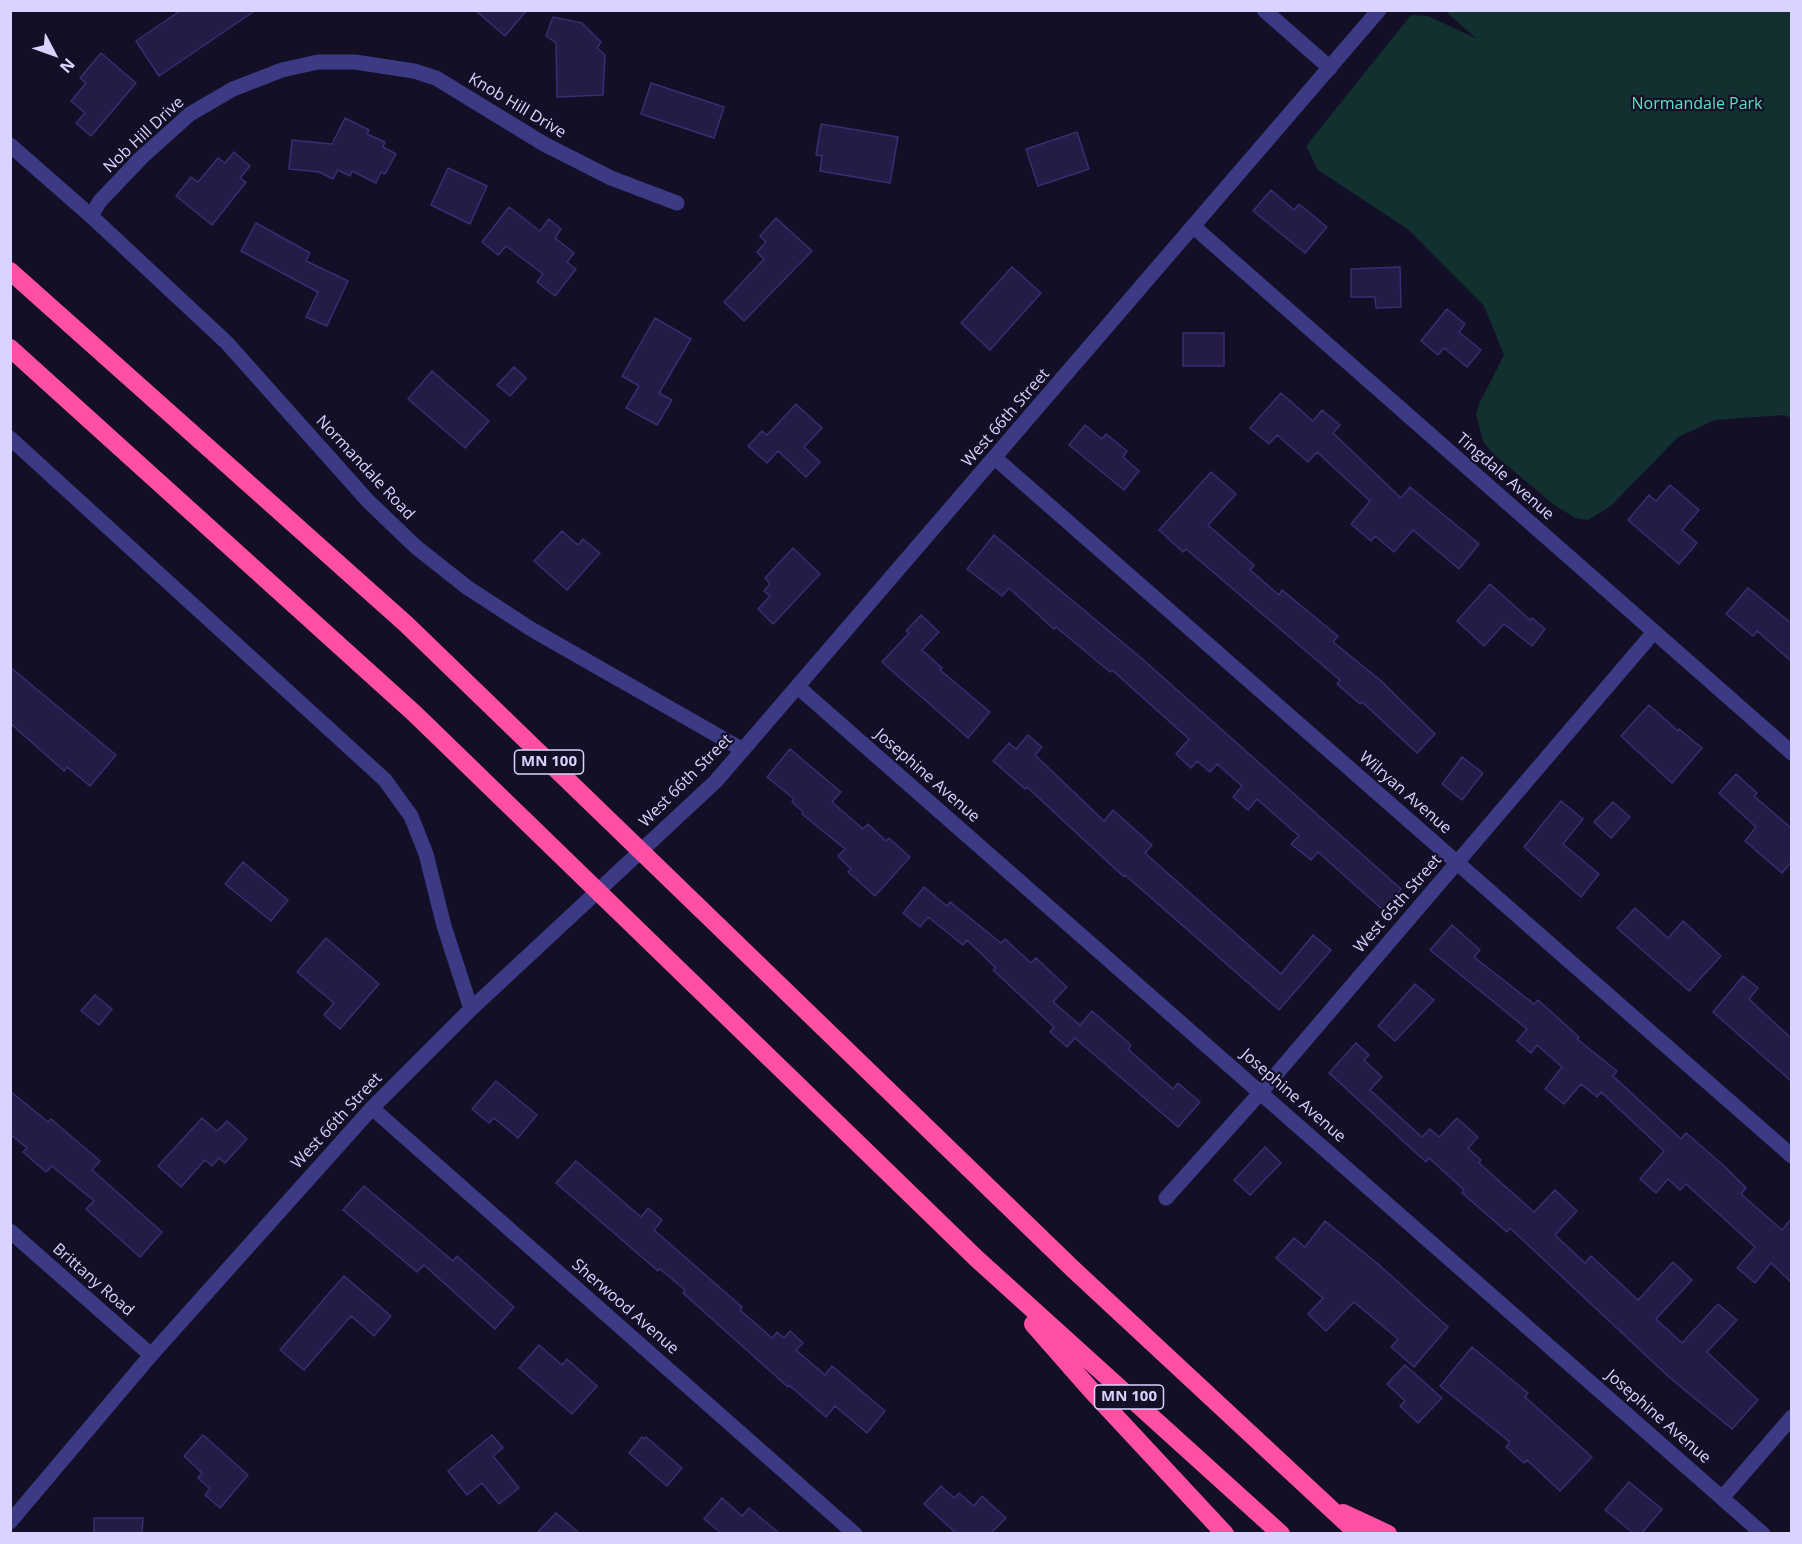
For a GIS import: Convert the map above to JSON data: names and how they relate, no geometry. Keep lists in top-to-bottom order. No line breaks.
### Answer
{"streets":{"highway":["MN 100"],"street":["Knob Hill Drive","Nob Hill Drive","West 66th Street","Normandale Road","Tingdale Avenue","Josephine Avenue","Wilryan Avenue","West 65th Street","Brittany Road","Sherwood Avenue"]},"crossings":[["Knob Hill Drive","Nob Hill Drive"],["Nob Hill Drive","Normandale Road"],["West 66th Street","Normandale Road"],["West 66th Street","Tingdale Avenue"],["West 66th Street","Josephine Avenue"],["West 66th Street","Wilryan Avenue"],["West 66th Street","Brittany Road"],["West 66th Street","Sherwood Avenue"],["Tingdale Avenue","West 65th Street"],["Josephine Avenue","West 65th Street"],["Wilryan Avenue","West 65th Street"]],"parks":["Normandale Park"],"north":"bottom right"}
